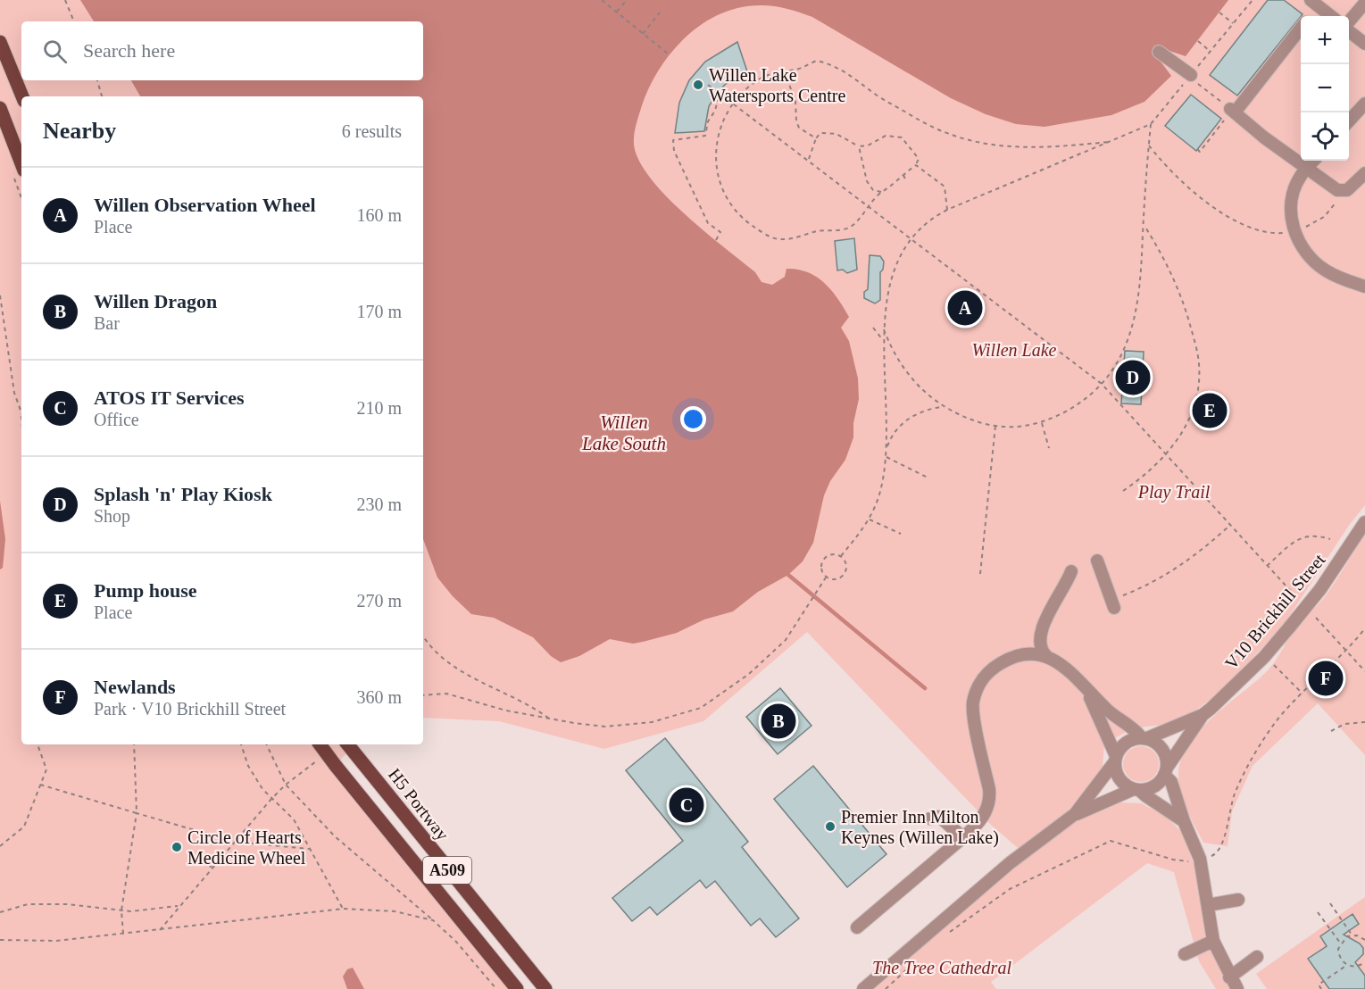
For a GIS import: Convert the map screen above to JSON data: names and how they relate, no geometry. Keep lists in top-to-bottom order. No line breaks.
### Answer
{"streets":{"main road":["H5 Portway","A509"],"street":["V10 Brickhill Street"]},"water":["Willen Lake South"],"parks":["Willen Lake","Play Trail","The Tree Cathedral"],"places":["Willen Lake Watersports Centre","Premier Inn Milton Keynes (Willen Lake)","Circle of Hearts Medicine Wheel"],"page":{"map_buttons":["+","−"],"search":"Search here","heading":["Nearby","6 results"],"list":[{"mark":"A","name":"Willen Observation Wheel","note":"Place","value":"160 m"},{"mark":"B","name":"Willen Dragon","note":"Bar","value":"170 m"},{"mark":"C","name":"ATOS IT Services","note":"Office","value":"210 m"},{"mark":"D","name":"Splash 'n' Play Kiosk","note":"Shop","value":"230 m"},{"mark":"E","name":"Pump house","note":"Place","value":"270 m"},{"mark":"F","name":"Newlands","note":"Park · V10 Brickhill Street","value":"360 m"}],"pins":["A","D","E","F","B","C"]}}
